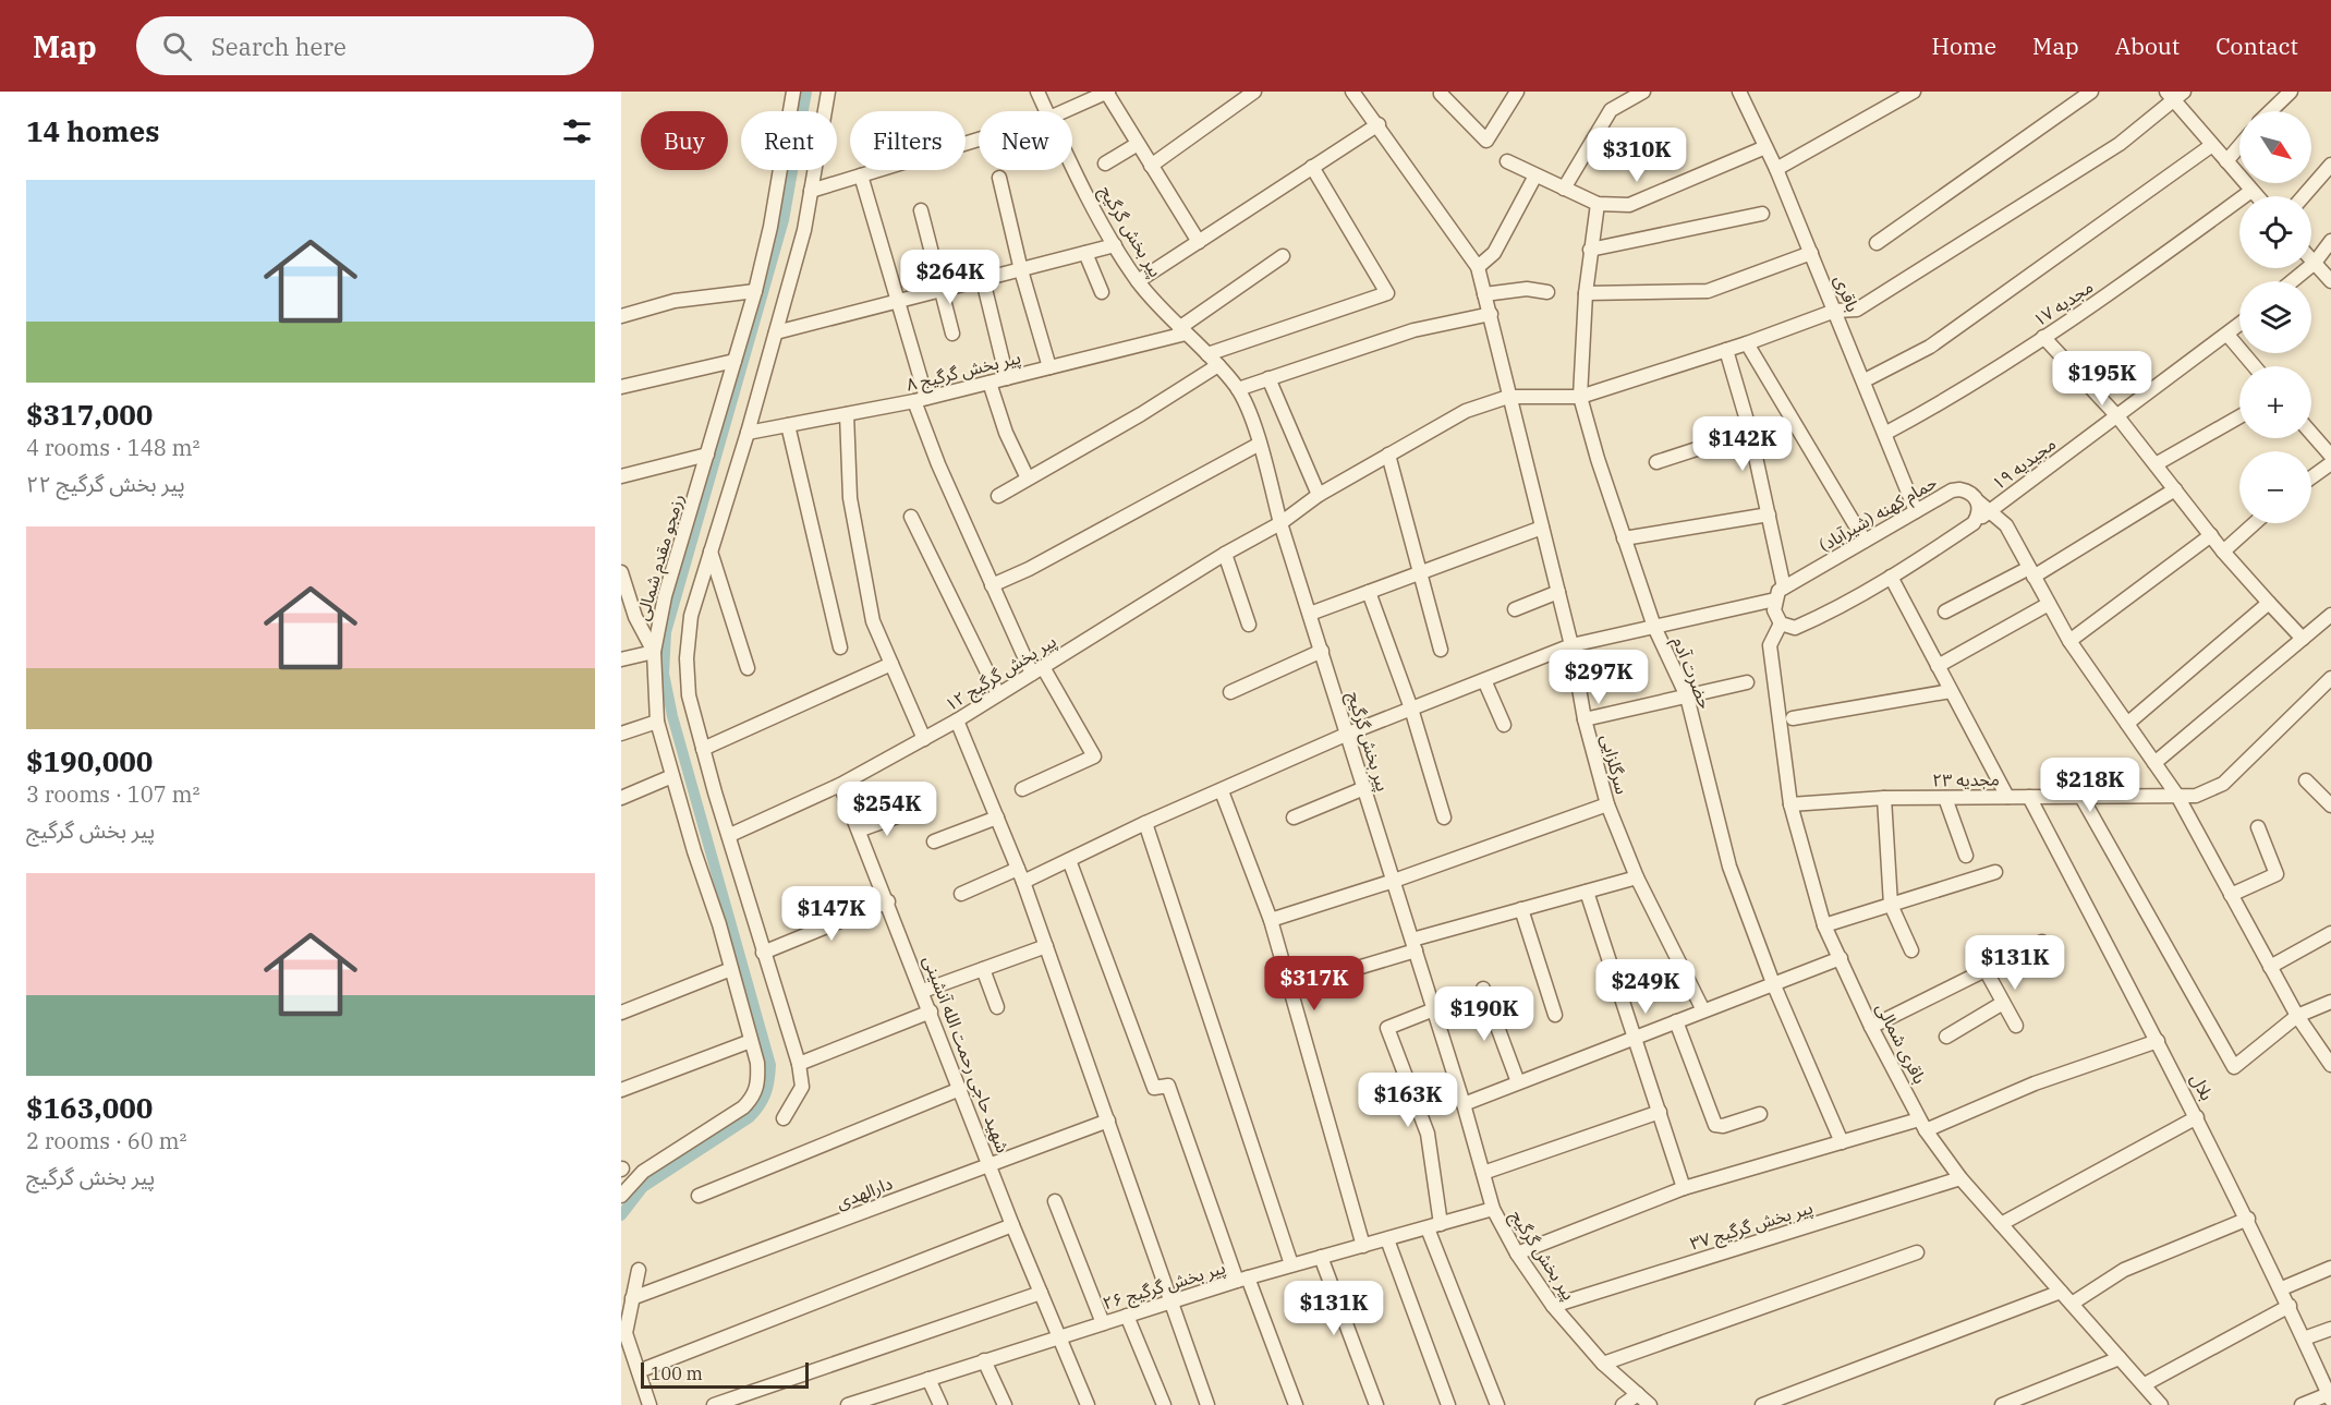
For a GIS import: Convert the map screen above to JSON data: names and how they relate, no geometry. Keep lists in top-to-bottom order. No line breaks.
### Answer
{"streets":{"street":["پیر بخش گرگیج","باقری","مجدیه ۱۷","پیر بخش گرگیج ۸","مجیدیه ۱۹","حمام کهنه (شیرآباد)","رزمجو مقدم شمالی","پیر بخش گرگیج ۱۲","حضرت آدم","سرگلزایی","مجدیه ۲۳","باقری شمالی","شهید حاجی رحمت الله آنشینی","بلال","دارالهدی","پیر بخش گرگیج ۳۷","پیر بخش گرگیج ۲۶"]},"crossings":[["پیر بخش گرگیج","پیر بخش گرگیج ۸"],["پیر بخش گرگیج","پیر بخش گرگیج ۱۲"],["پیر بخش گرگیج","پیر بخش گرگیج ۳۷"],["پیر بخش گرگیج","پیر بخش گرگیج ۲۶"],["باقری","مجدیه ۱۷"],["باقری","حمام کهنه (شیرآباد)"],["باقری","پیر بخش گرگیج ۱۲"],["پیر بخش گرگیج ۱۲","حضرت آدم"],["پیر بخش گرگیج ۱۲","سرگلزایی"],["پیر بخش گرگیج ۱۲","شهید حاجی رحمت الله آنشینی"],["مجدیه ۲۳","باقری شمالی"],["مجدیه ۲۳","بلال"],["باقری شمالی","پیر بخش گرگیج ۳۷"],["شهید حاجی رحمت الله آنشینی","دارالهدی"],["شهید حاجی رحمت الله آنشینی","پیر بخش گرگیج ۲۶"]],"scale_bar":"100 m","north":"bottom right","page":{"header":"Map","search":"Search here","nav":["Home","Map","About","Contact"],"heading":"14 homes","map_buttons":["+","−"],"chip":["Buy","Rent","Filters","New"],"price":["$310K","$264K","$195K","$142K","$297K","$218K","$254K","$147K","$131K","$317K","$249K","$190K","$163K","$131K"],"list":[{"name":"$317,000","note":"4 rooms · 148 m² · پیر بخش گرگیج ۲۲"},{"name":"$190,000","note":"3 rooms · 107 m² · پیر بخش گرگیج"},{"name":"$163,000","note":"2 rooms · 60 m² · پیر بخش گرگیج"}],"scale":"100 m"}}
